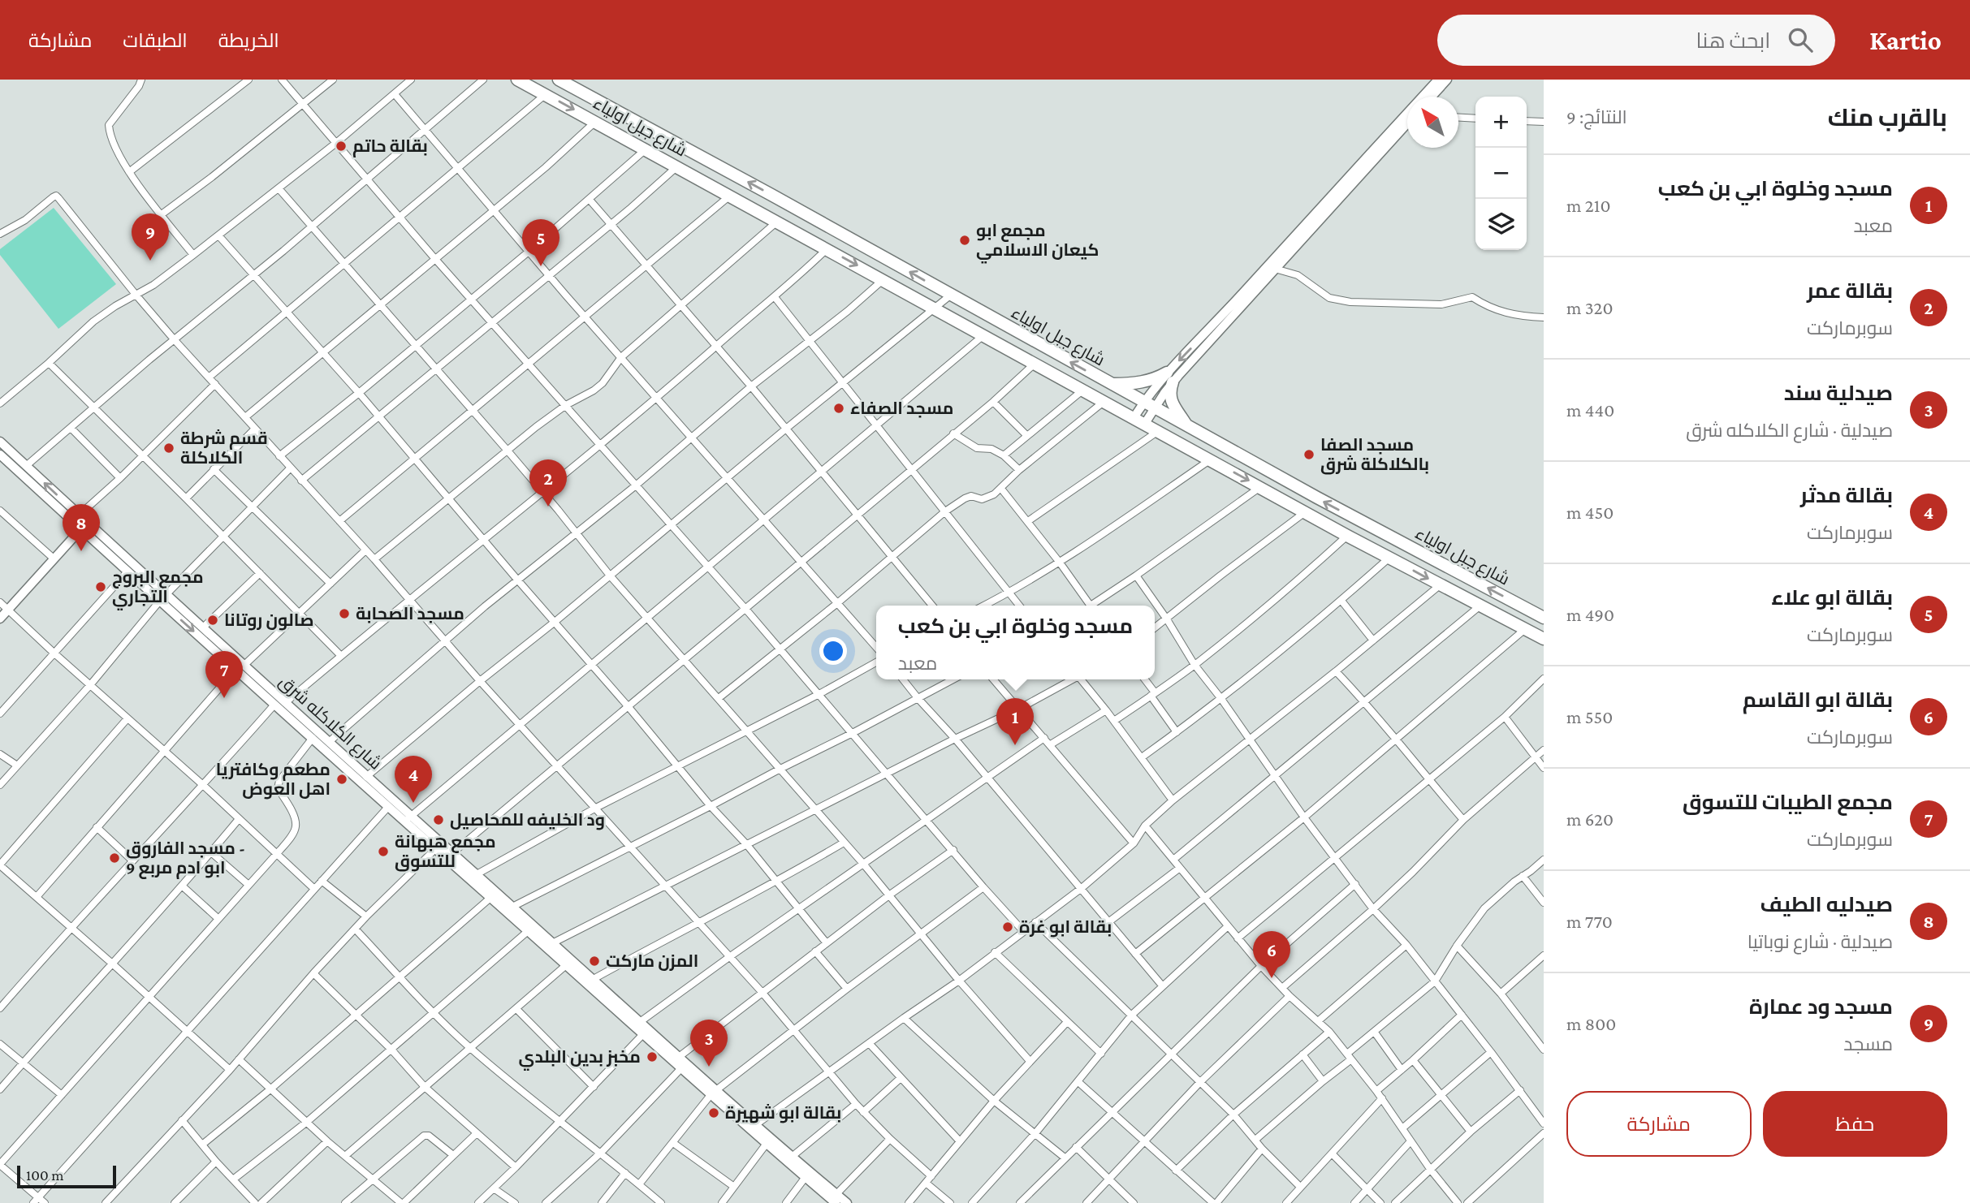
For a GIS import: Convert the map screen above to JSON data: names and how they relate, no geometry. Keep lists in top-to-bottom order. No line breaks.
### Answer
{"streets":{"highway":["شارع جبل اولياء"],"street":["شارع الكلاكله شرق"]},"places":["بقالة حاتم","مجمع ابو كيعان الاسلامي","مسجد الصفاء","قسم شرطة الكلاكلة","مسجد الصفا بالكلاكلة شرق","مجمع البروج التجاري","مسجد الصحابة","صالون روتانا","مطعم وكافتريا اهل العوض","ود الخليفه للمحاصيل","مجمع هبهانة للتسوق","مسجد الفاروق - ابو ادم مربع 9","بقالة ابو غرة","المزن ماركت","مخبز بدين البلدي","بقالة ابو شهيرة"],"scale_bar":"100 m","north":"top left","page":{"header":"Kartio","search":"ابحث هنا","nav":["الخريطة","الطبقات","مشاركة"],"heading":["بالقرب منك","النتائج: 9"],"map_buttons":["+","−"],"list":[{"mark":"1","name":"مسجد وخلوة ابي بن كعب","note":"معبد","value":"210 m"},{"mark":"2","name":"بقالة عمر","note":"سوبرماركت","value":"320 m"},{"mark":"3","name":"صيدلية سند","note":"صيدلية · شارع الكلاكله شرق","value":"440 m"},{"mark":"4","name":"بقالة مدثر","note":"سوبرماركت","value":"450 m"},{"mark":"5","name":"بقالة ابو علاء","note":"سوبرماركت","value":"490 m"},{"mark":"6","name":"بقالة ابو القاسم","note":"سوبرماركت","value":"550 m"},{"mark":"7","name":"مجمع الطيبات للتسوق","note":"سوبرماركت","value":"620 m"},{"mark":"8","name":"صيدليه الطيف","note":"صيدلية · شارع نوباتيا","value":"770 m"},{"mark":"9","name":"مسجد ود عمارة","note":"مسجد","value":"800 m"}],"pins":["9","5","2","8","7","1","4","6","3"],"popup":["مسجد وخلوة ابي بن كعب","معبد"],"buttons":["حفظ","مشاركة"],"scale":"100 m"}}
